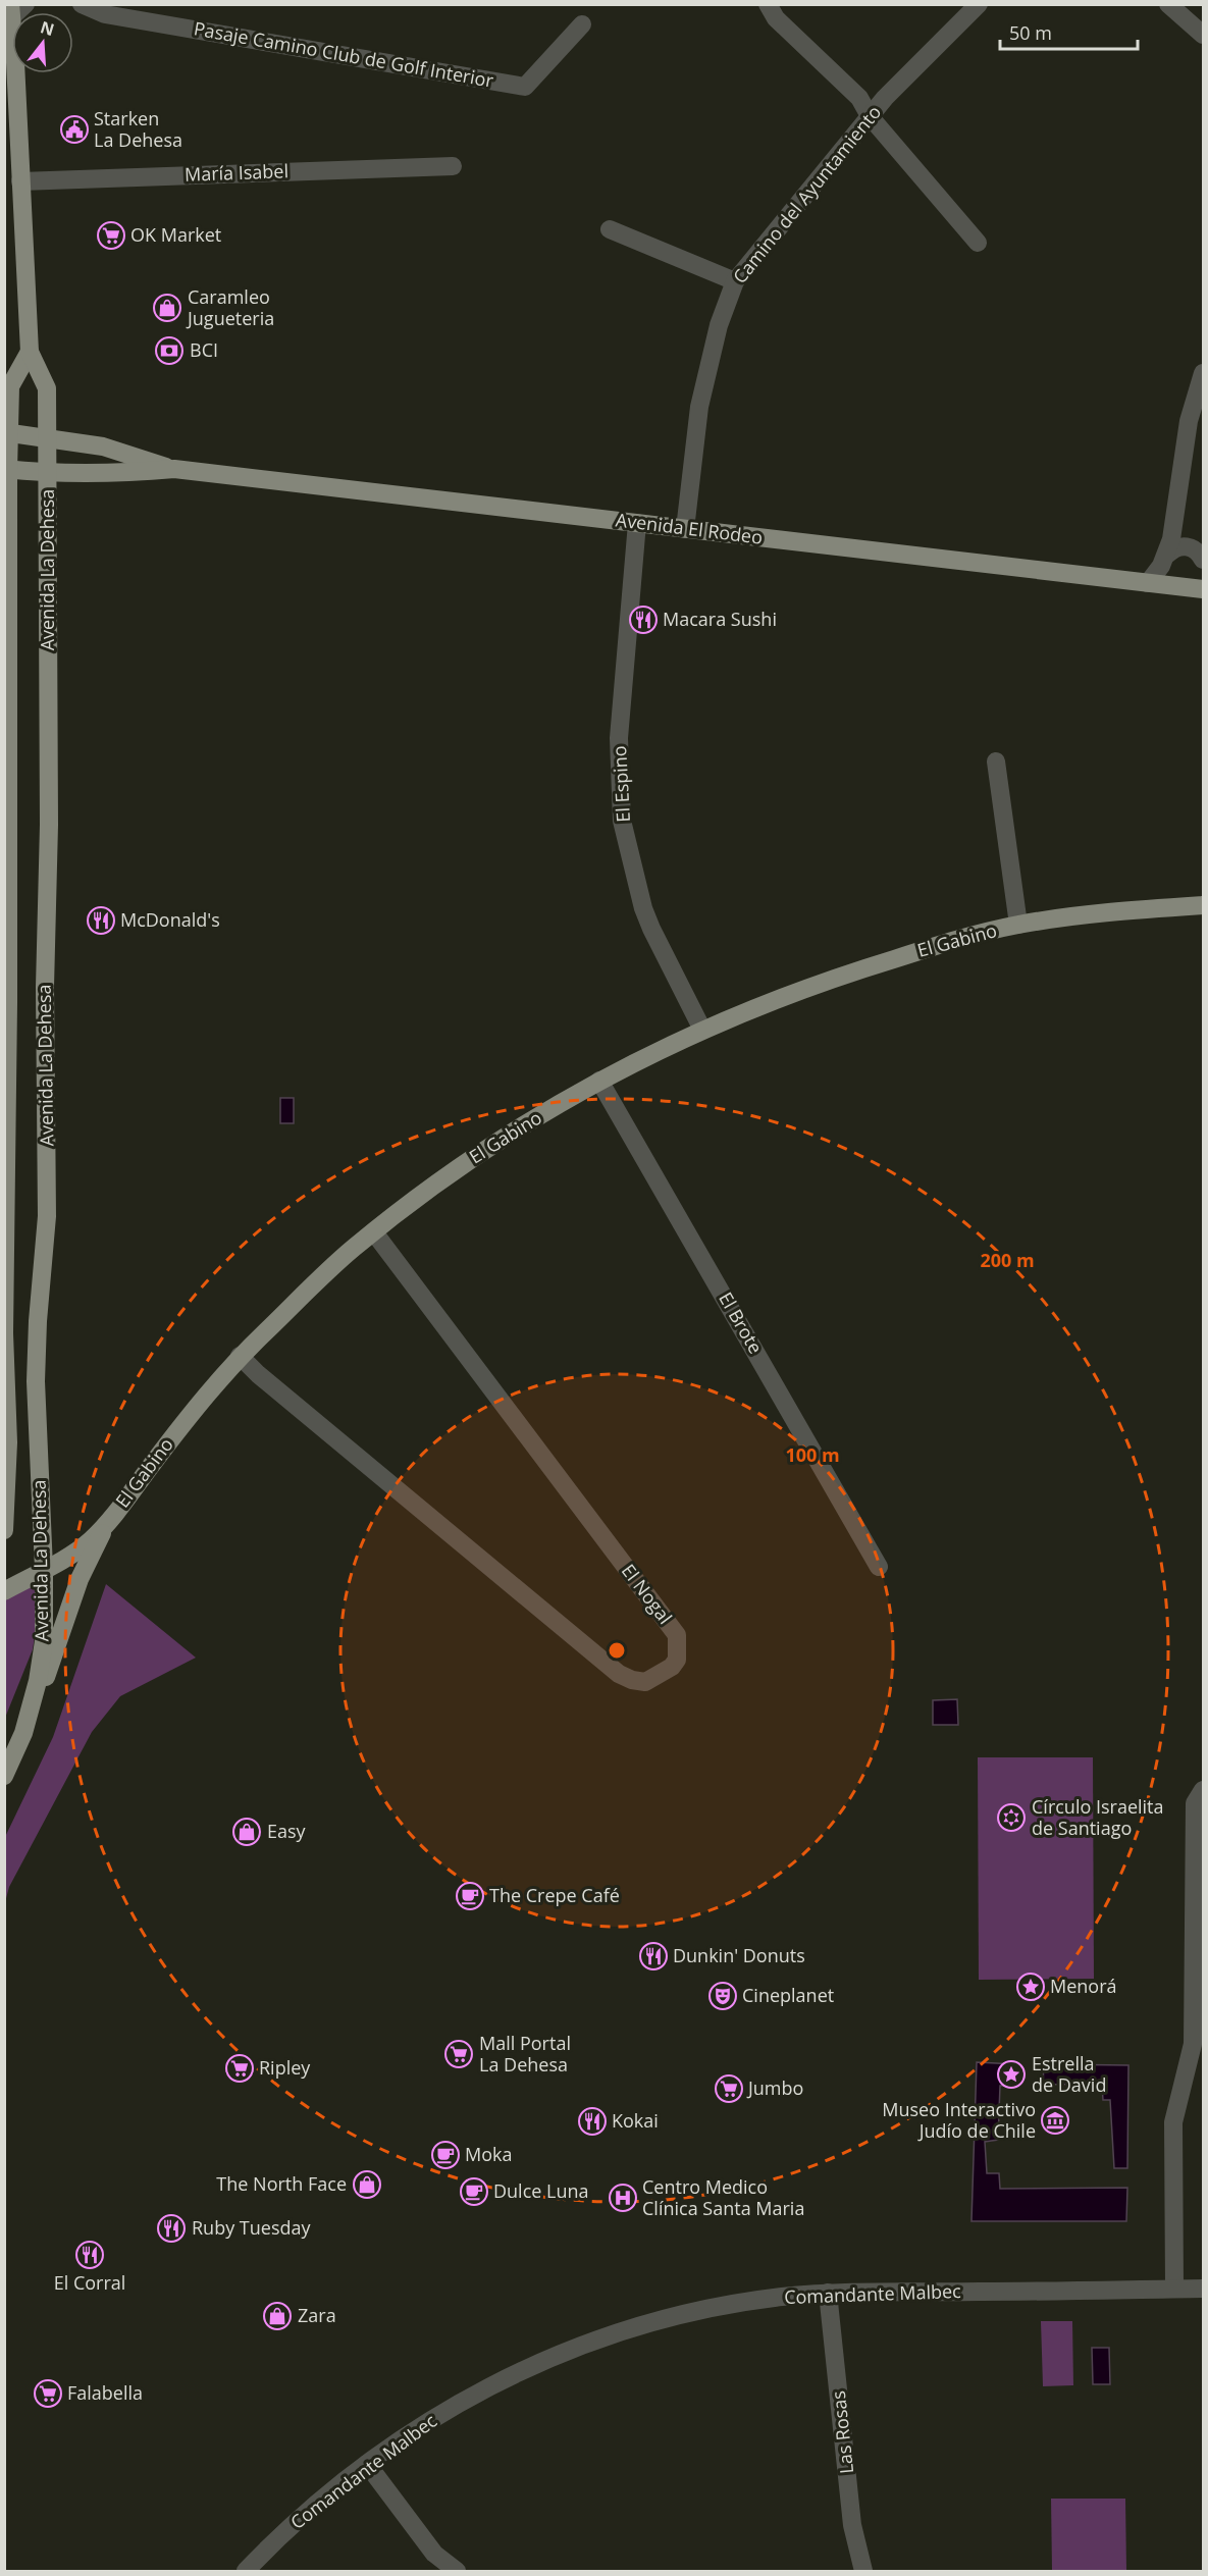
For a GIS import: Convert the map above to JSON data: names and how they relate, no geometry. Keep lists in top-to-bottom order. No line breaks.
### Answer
{"streets":{"main road":["Avenida El Rodeo","Avenida La Dehesa","El Gabino"],"street":["Pasaje Camino Club de Golf Interior","María Isabel","Camino del Ayuntamiento","El Espino","El Brote","El Nogal","Comandante Malbec","Las Rosas"]},"crossings":[["María Isabel","Avenida La Dehesa"],["Camino del Ayuntamiento","Avenida El Rodeo"],["Avenida El Rodeo","Avenida La Dehesa"],["Avenida El Rodeo","El Espino"],["Avenida La Dehesa","El Gabino"],["El Espino","El Gabino"],["El Gabino","El Brote"],["El Gabino","El Nogal"],["Comandante Malbec","Las Rosas"]],"places":{"public building":["Starken La Dehesa"],"supermarket":["OK Market","Mall Portal La Dehesa","Ripley","Jumbo","Falabella"],"shop":["Caramleo Jugueteria","Easy","The North Face","Zara"],"bank":["BCI"],"restaurant":["Macara Sushi","McDonald's","Dunkin' Donuts","Kokai","Ruby Tuesday","El Corral"],"synagogue":["Círculo Israelita de Santiago"],"cafe":["The Crepe Café","Moka","Dulce Luna"],"place":["Menorá","Estrella de David"],"theatre":["Cineplanet"],"museum":["Museo Interactivo Judío de Chile"],"hospital":["Centro Medico Clínica Santa Maria"]},"scale_bar":"50 m","north":"top","rings":["200 m","100 m"]}
